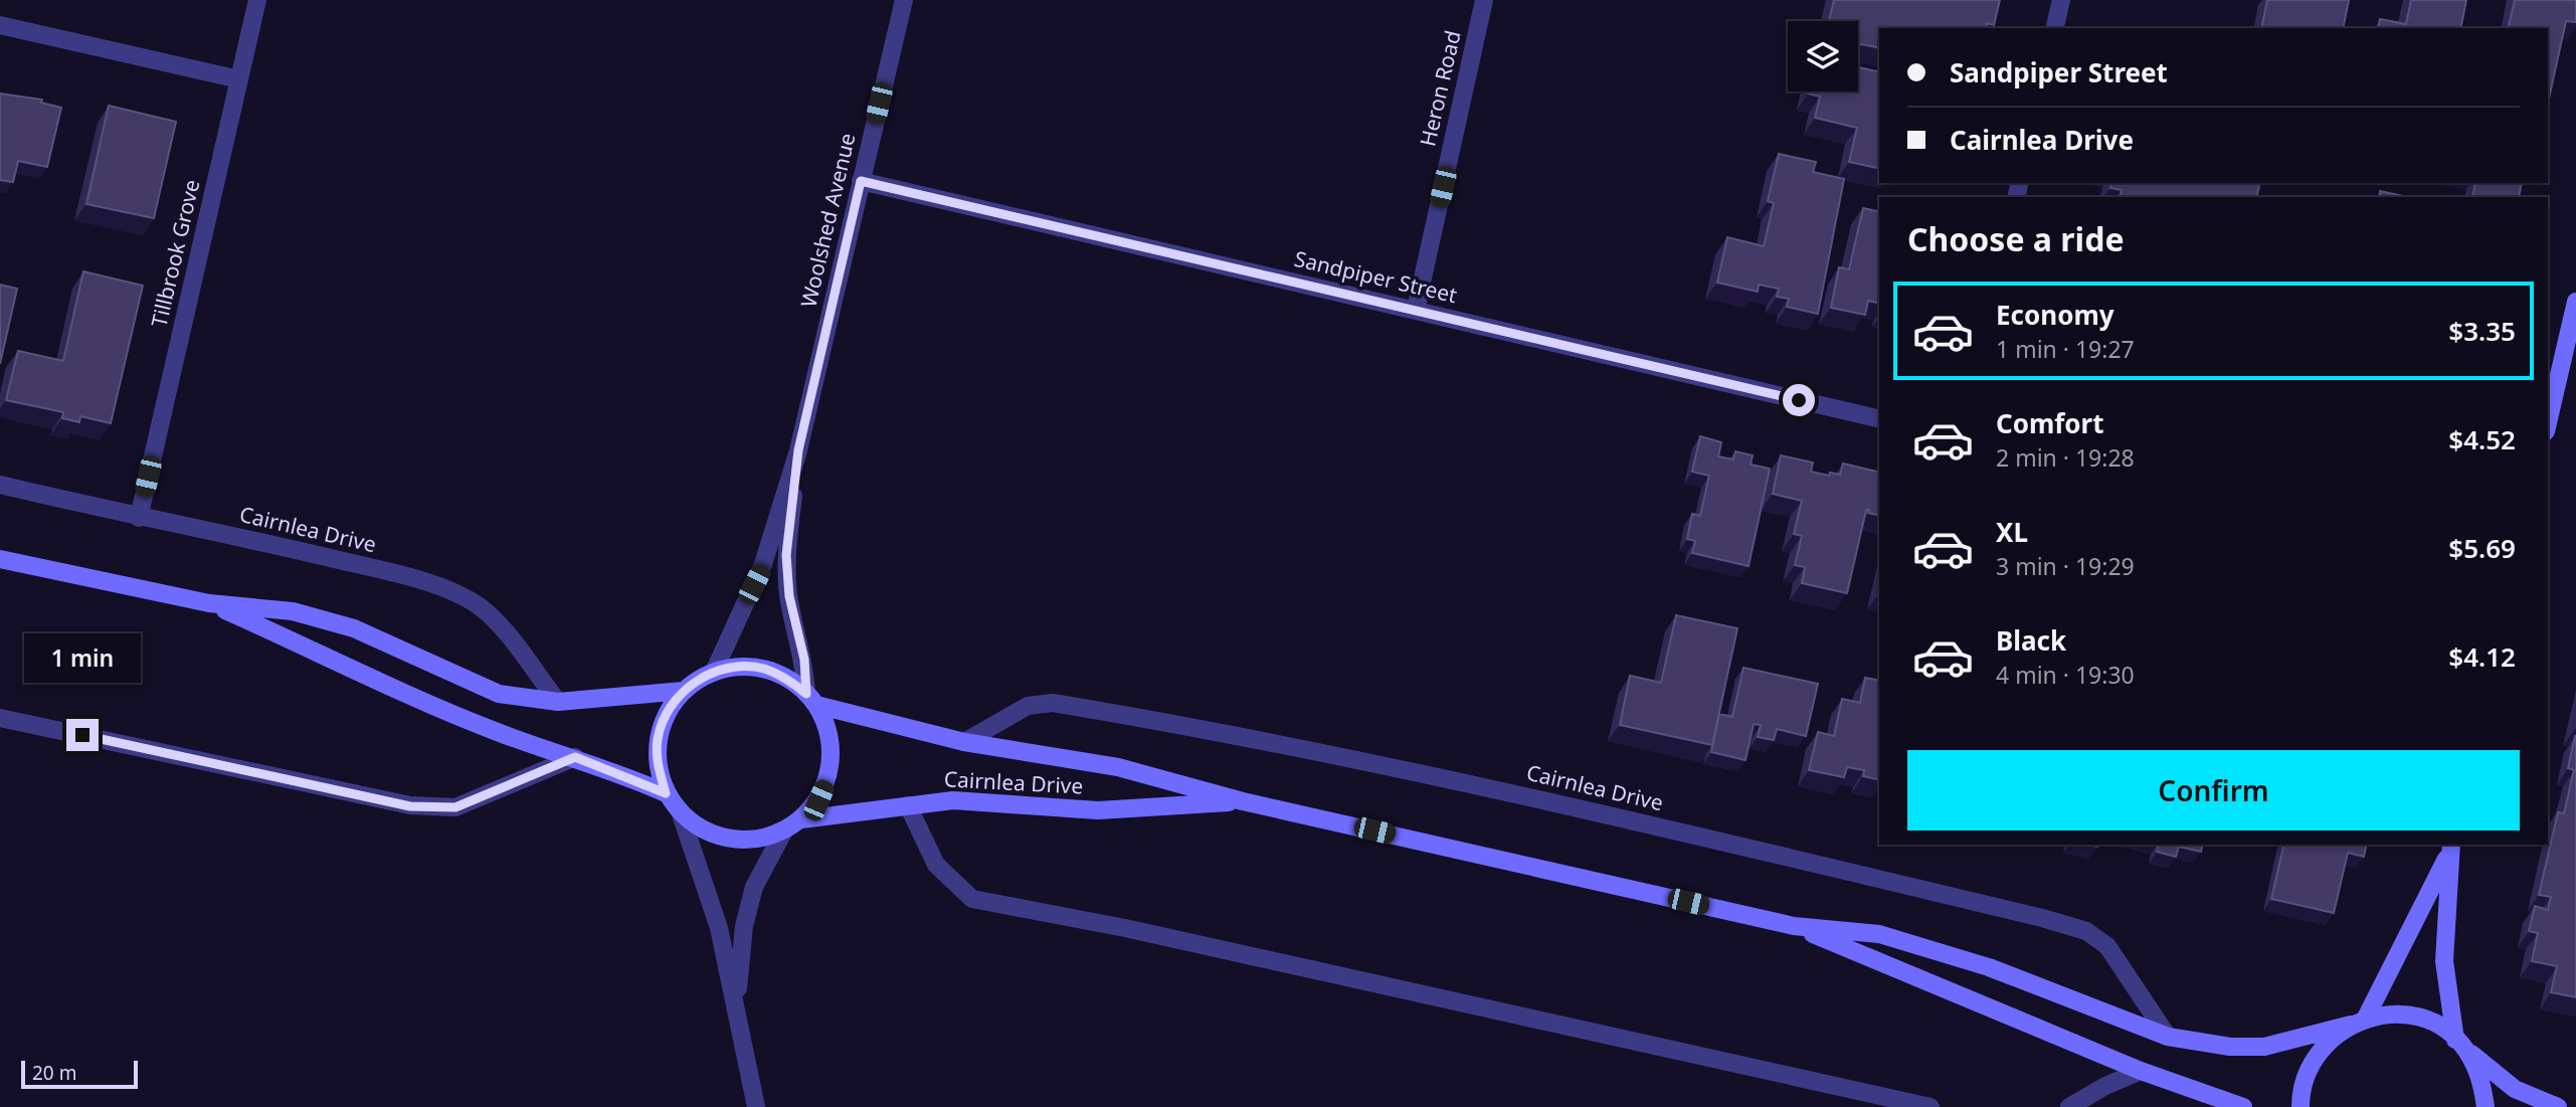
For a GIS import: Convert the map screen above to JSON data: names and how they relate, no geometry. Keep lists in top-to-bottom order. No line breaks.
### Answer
{"streets":{"street":["Heron Road","Woolshed Avenue","Tillbrook Grove","Sandpiper Street","Cairnlea Drive"]},"crossings":[["Heron Road","Sandpiper Street"],["Woolshed Avenue","Sandpiper Street"],["Woolshed Avenue","Cairnlea Drive"],["Tillbrook Grove","Cairnlea Drive"]],"scale_bar":"20 m","page":{"banner":["Sandpiper Street","Cairnlea Drive"],"heading":"Choose a ride","list":[{"name":"Economy","note":"1 min · 19:27","value":"$3.35"},{"name":"Comfort","note":"2 min · 19:28","value":"$4.52"},{"name":"XL","note":"3 min · 19:29","value":"$5.69"},{"name":"Black","note":"4 min · 19:30","value":"$4.12"}],"bubble":"1 min","buttons":"Confirm","scale":"20 m"}}
